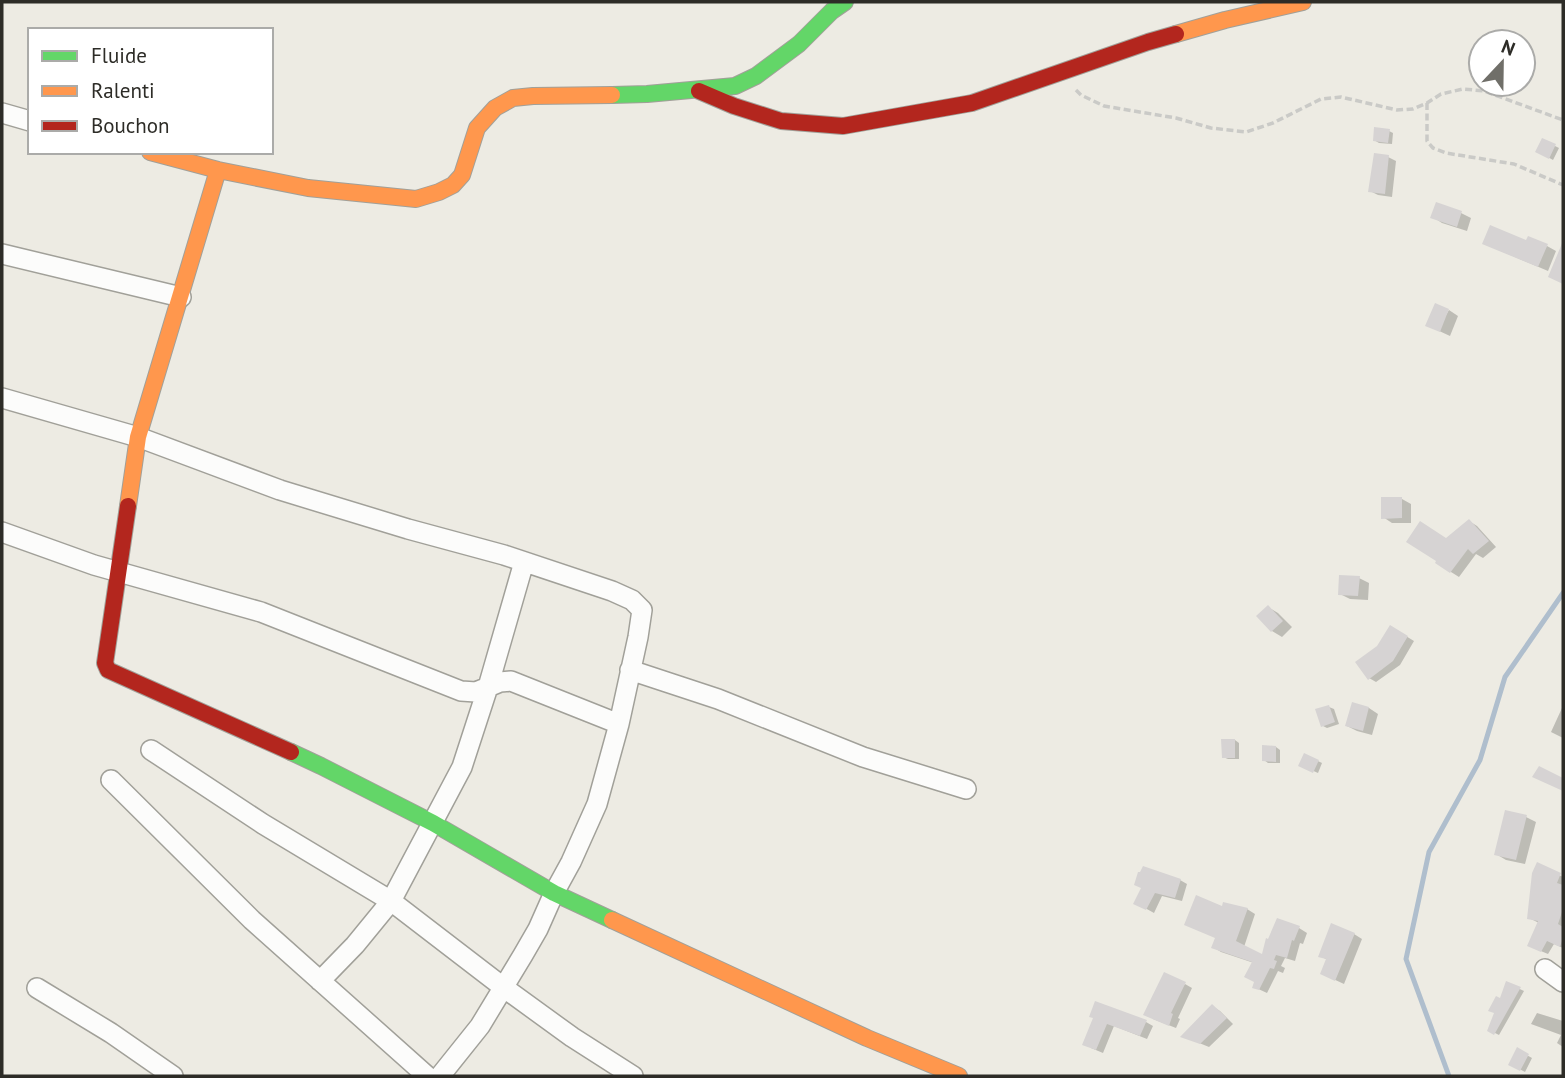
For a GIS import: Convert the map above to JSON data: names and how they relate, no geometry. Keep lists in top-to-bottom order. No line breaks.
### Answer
{"legend":["Fluide","Ralenti","Bouchon"],"north":"top"}
